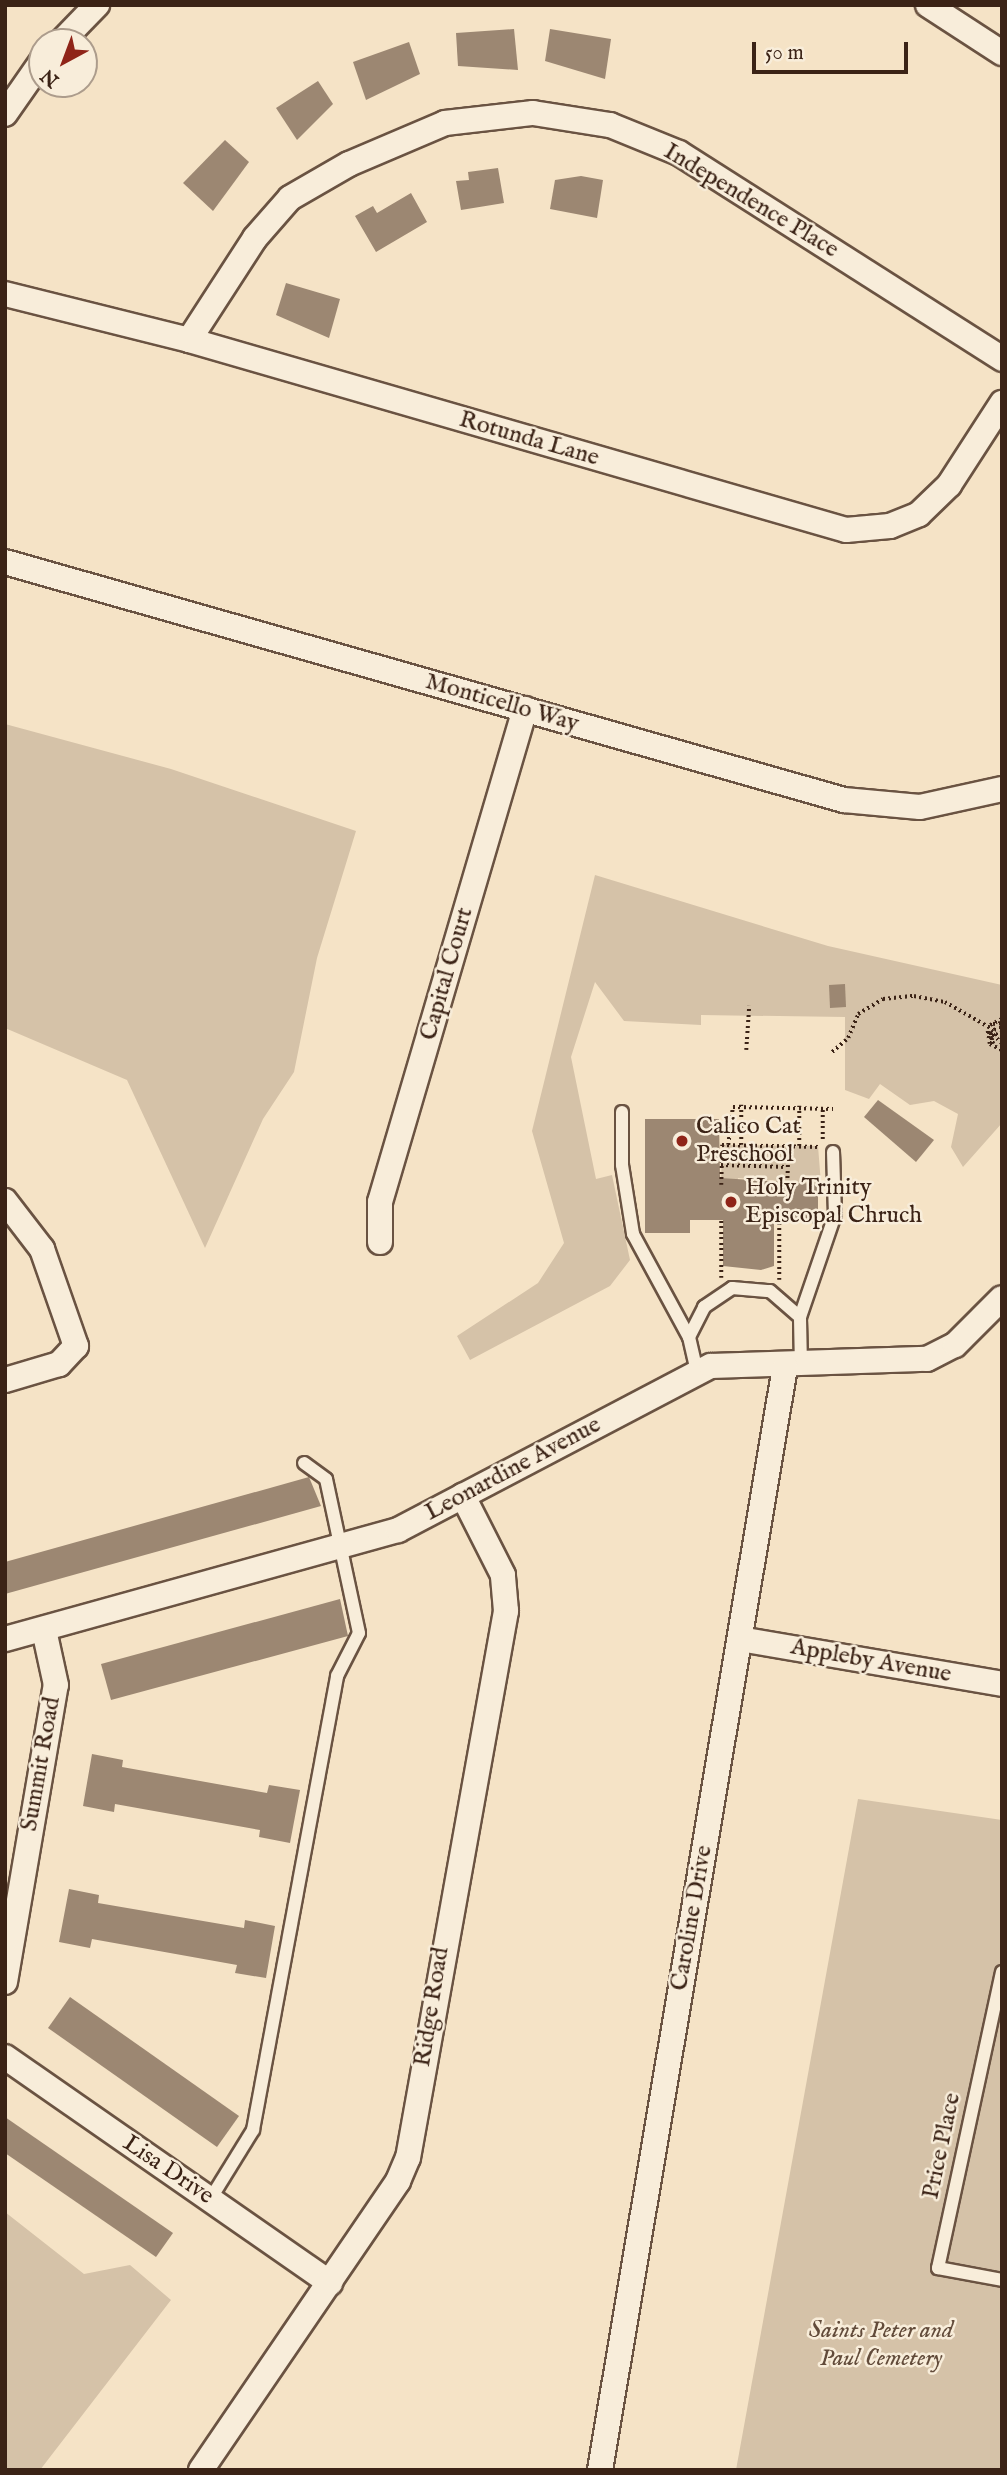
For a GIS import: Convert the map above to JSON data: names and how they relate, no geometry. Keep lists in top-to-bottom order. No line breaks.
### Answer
{"streets":{"street":["Independence Place","Rotunda Lane","Monticello Way","Capital Court","Leonardine Avenue","Appleby Avenue","Summit Road","Caroline Drive","Ridge Road","Lisa Drive"],"lane":["Price Place"]},"crossings":[["Independence Place","Rotunda Lane"],["Monticello Way","Capital Court"],["Leonardine Avenue","Summit Road"],["Leonardine Avenue","Caroline Drive"],["Leonardine Avenue","Ridge Road"],["Appleby Avenue","Caroline Drive"],["Ridge Road","Lisa Drive"]],"parks":["Saints Peter and Paul Cemetery"],"places":["Calico Cat Preschool","Holy Trinity Episcopal Chruch"],"scale_bar":"50 m","north":"bottom left"}
